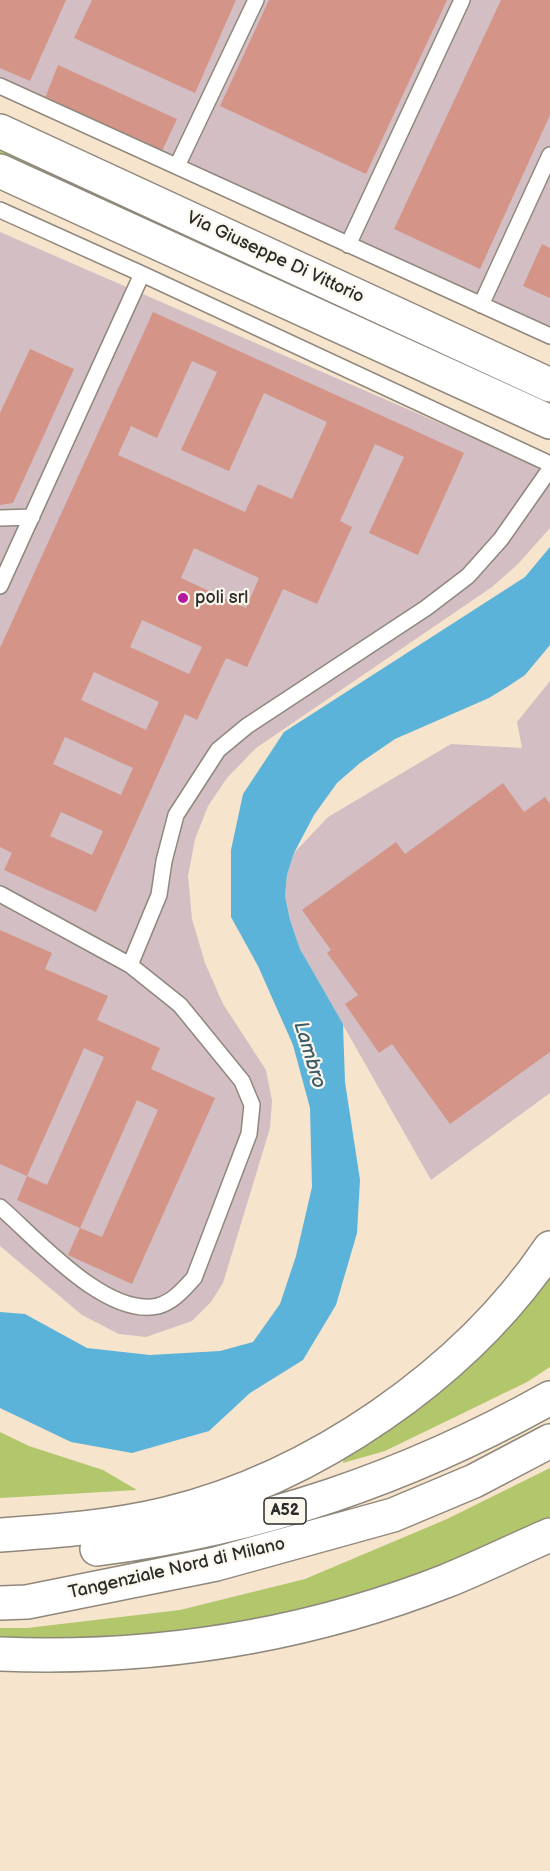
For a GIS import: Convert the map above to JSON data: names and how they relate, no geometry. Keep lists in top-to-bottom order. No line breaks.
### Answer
{"streets":{"main road":["Via Giuseppe Di Vittorio","A52","Tangenziale Nord di Milano"]},"water":["Lambro"],"places":["poli srl"]}
